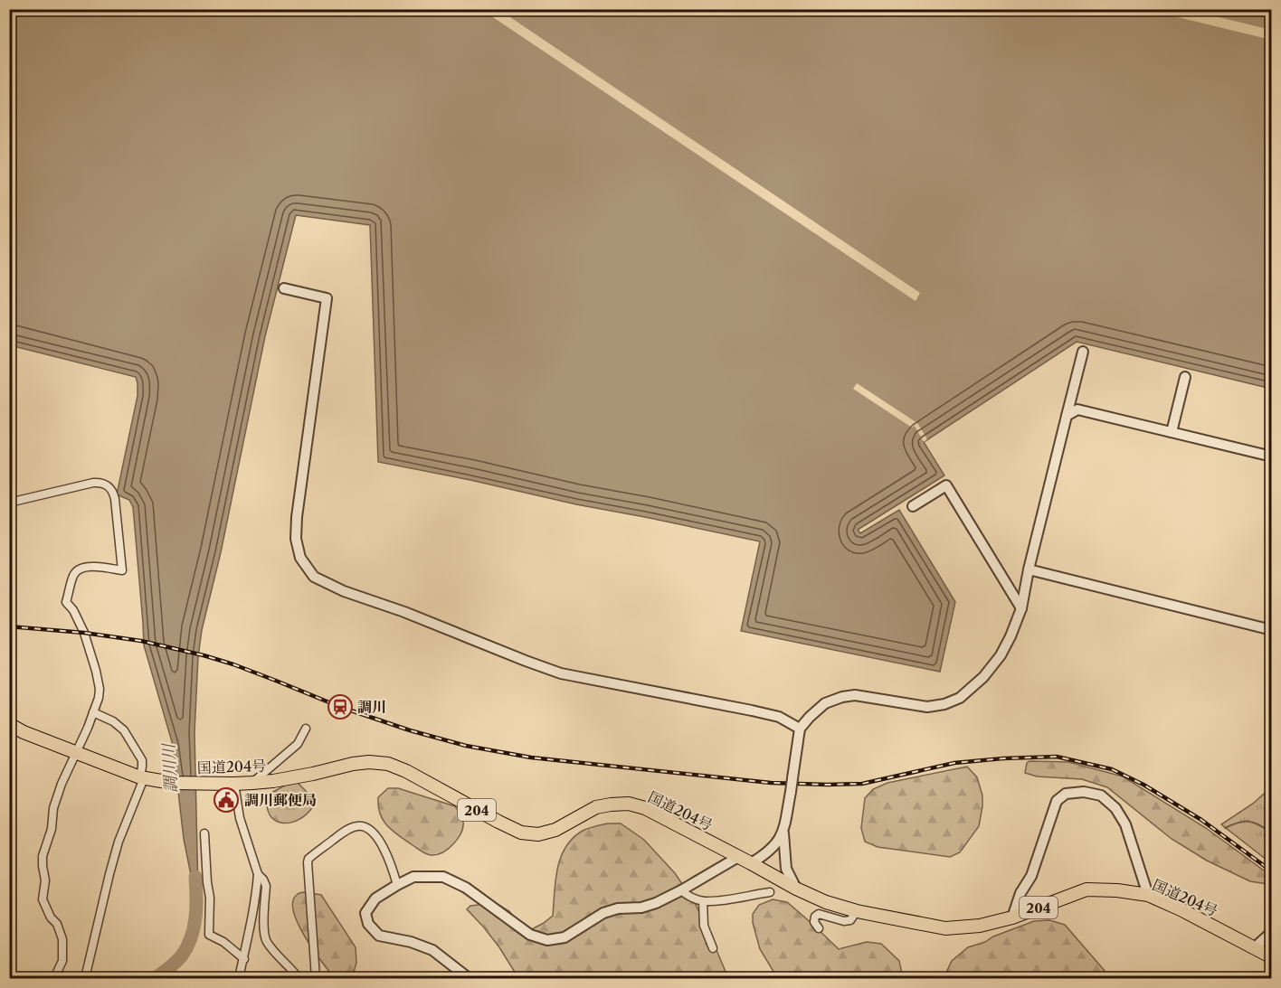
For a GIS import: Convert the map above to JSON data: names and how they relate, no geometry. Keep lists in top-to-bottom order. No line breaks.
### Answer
{"streets":{"highway":["国道204号","204"]},"water":["調川川"],"places":{"station":["調川"],"public building":["調川郵便局"]}}
